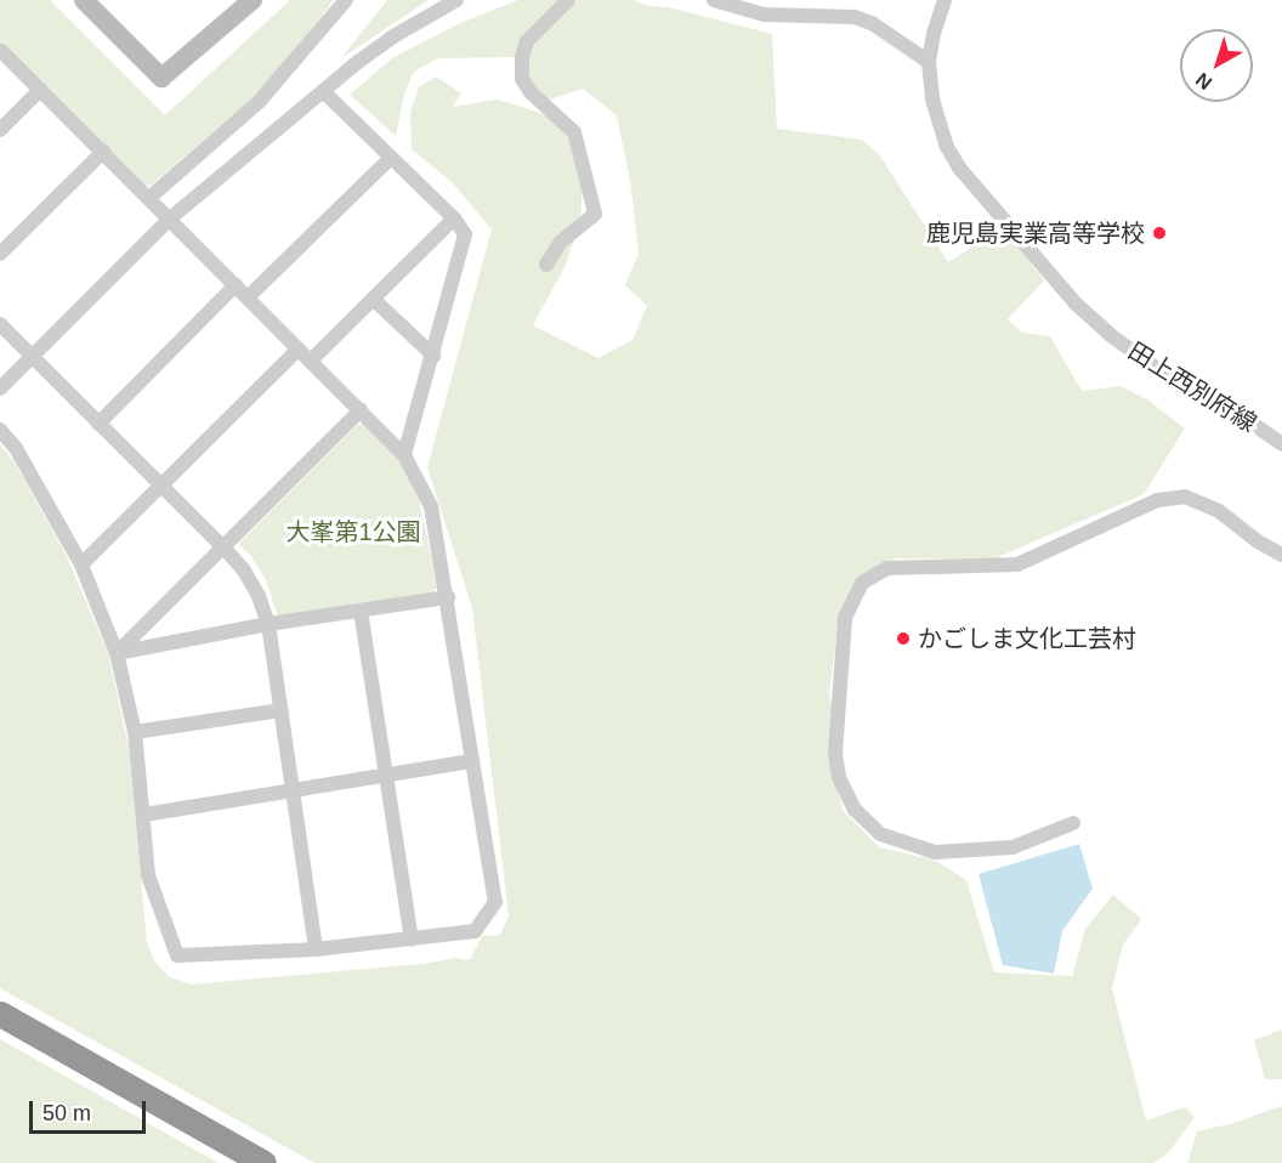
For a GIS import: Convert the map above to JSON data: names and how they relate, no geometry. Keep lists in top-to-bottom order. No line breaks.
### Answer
{"streets":{"street":["田上西別府線"]},"parks":["大峯第1公園"],"places":["鹿児島実業高等学校","かごしま文化工芸村"],"scale_bar":"50 m","north":"bottom left"}
